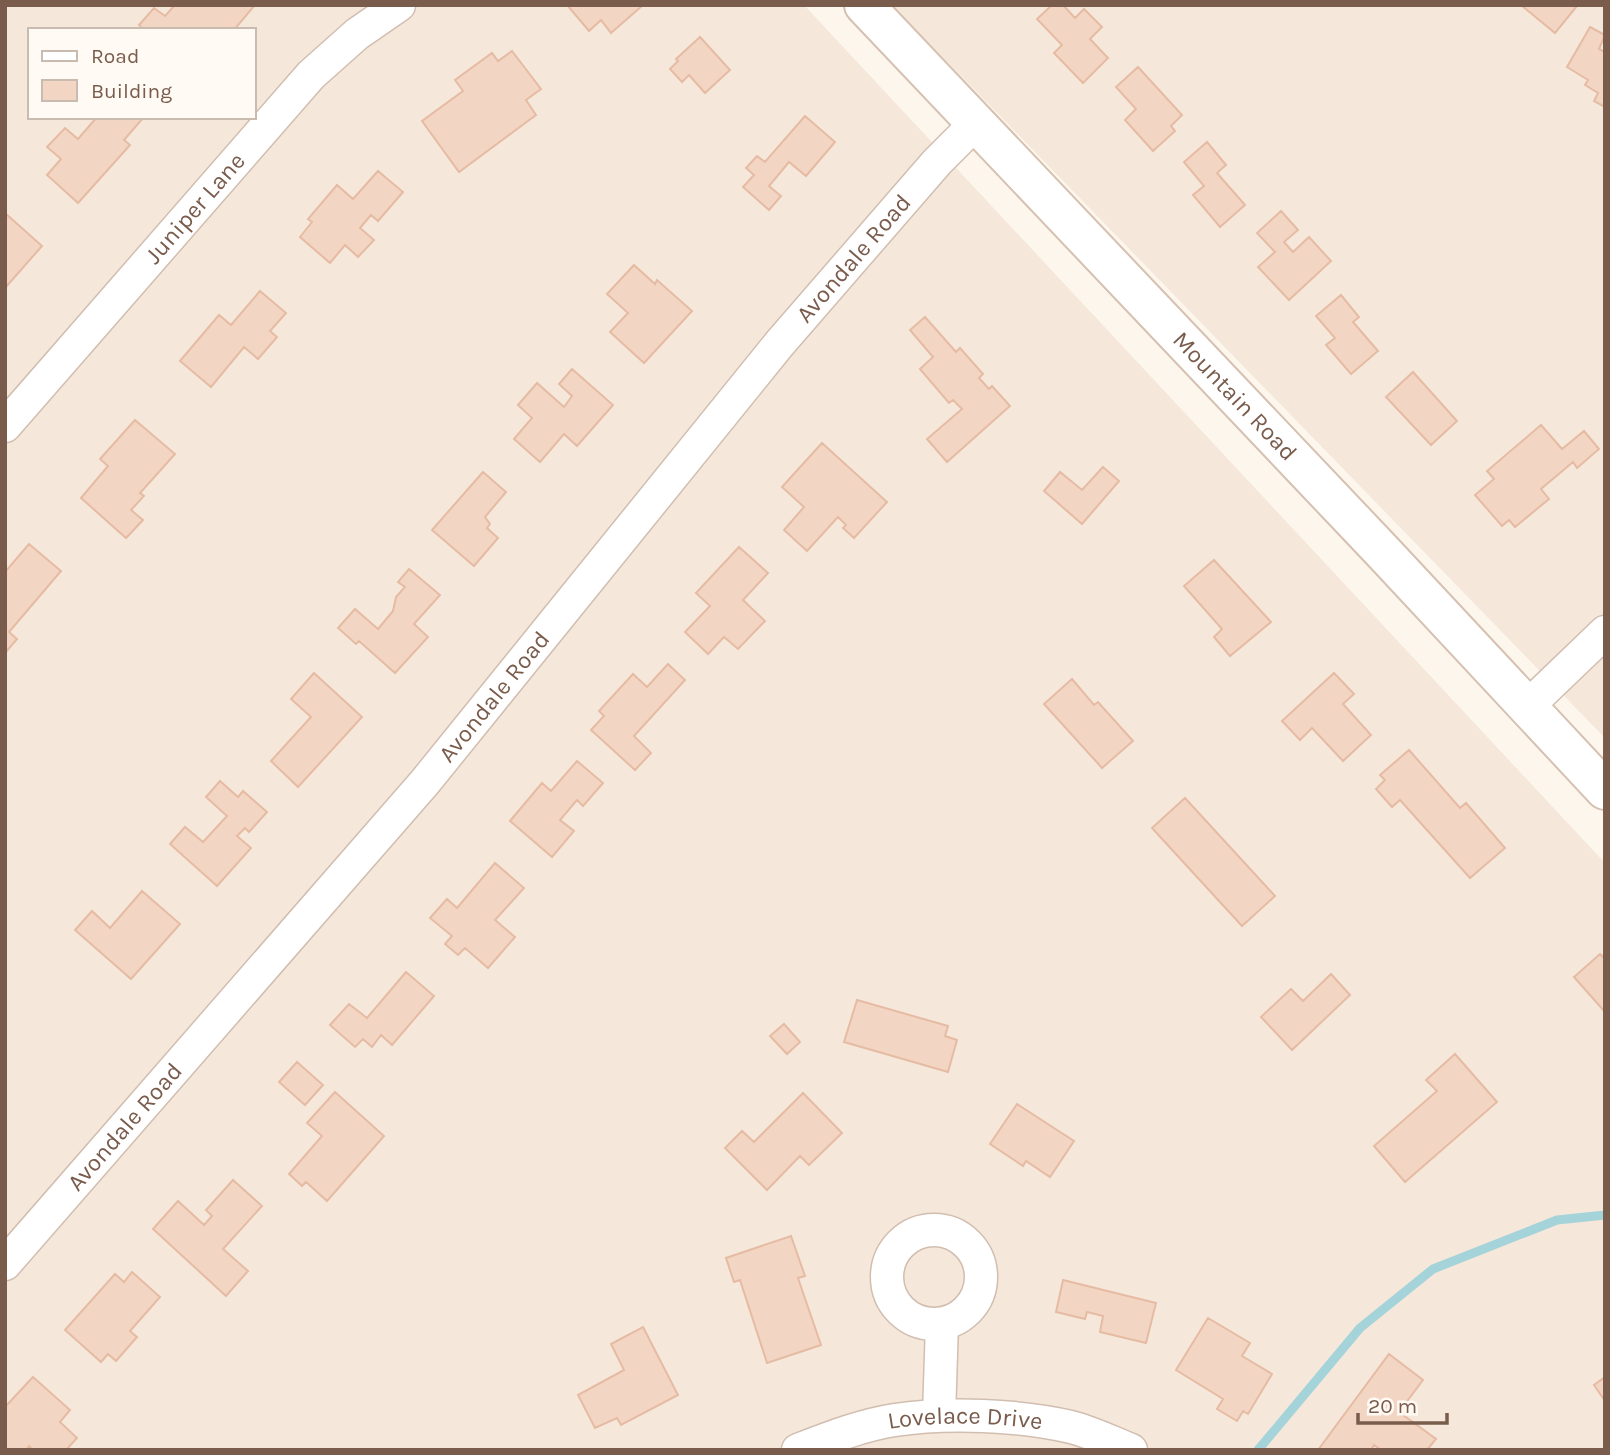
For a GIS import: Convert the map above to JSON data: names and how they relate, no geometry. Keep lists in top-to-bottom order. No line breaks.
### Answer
{"streets":{"main road":["Mountain Road"],"street":["Juniper Lane","Avondale Road","Lovelace Drive"]},"crossings":[["Avondale Road","Mountain Road"]],"legend":["Road","Building"],"scale_bar":"20 m"}
